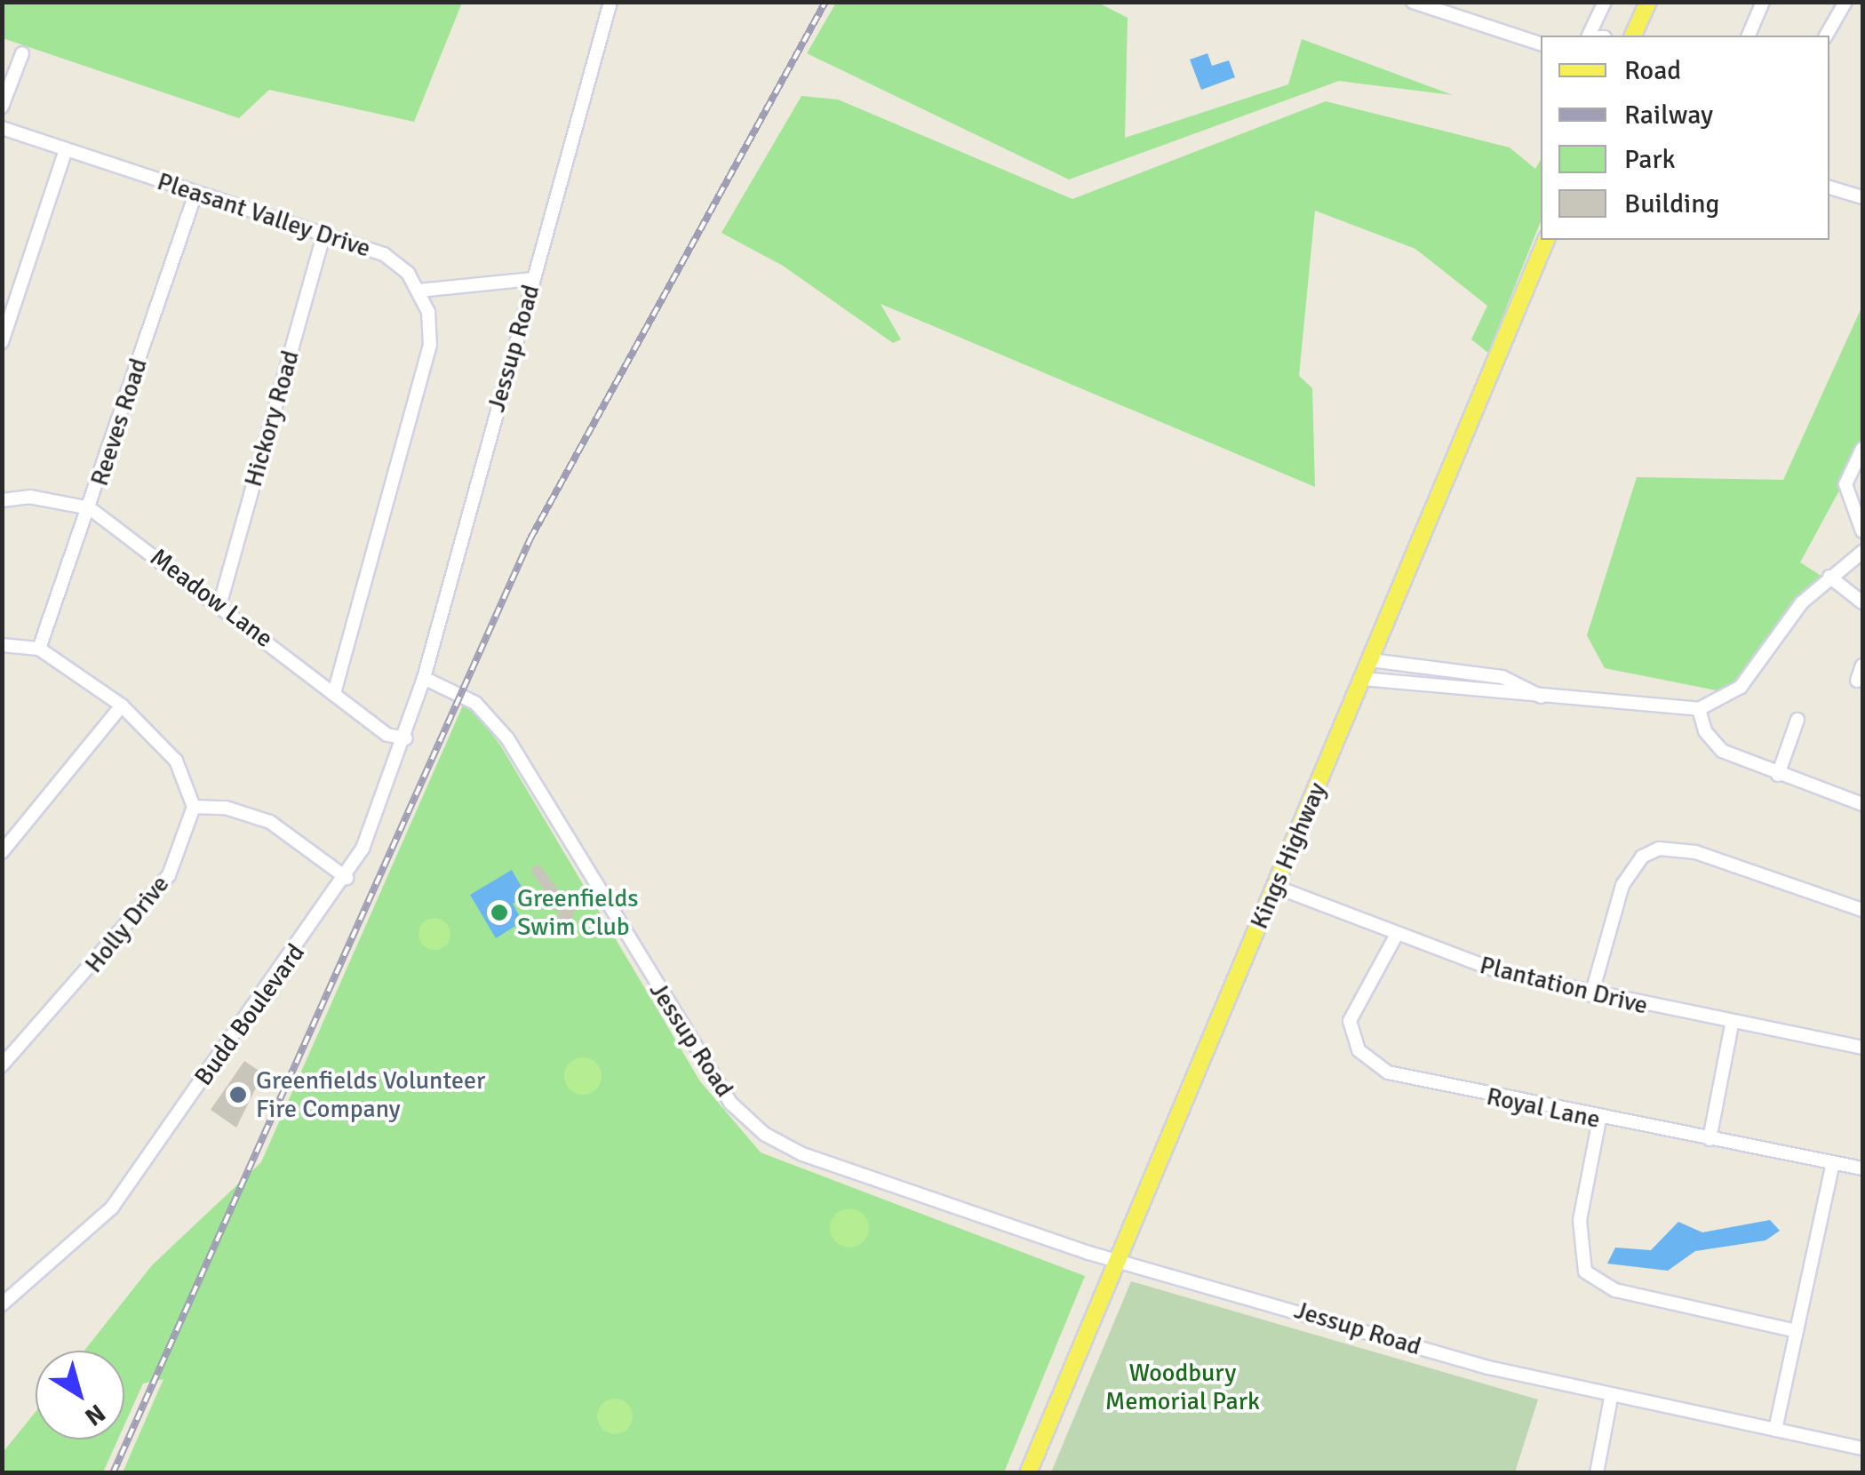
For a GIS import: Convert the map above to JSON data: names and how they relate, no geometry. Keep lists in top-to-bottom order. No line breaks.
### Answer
{"streets":{"main road":["Kings Highway"],"street":["Pleasant Valley Drive","Jessup Road","Hickory Road","Reeves Road","Meadow Lane","Holly Drive","Plantation Drive","Budd Boulevard","Royal Lane"]},"crossings":[["Pleasant Valley Drive","Hickory Road"],["Pleasant Valley Drive","Reeves Road"],["Jessup Road","Kings Highway"],["Jessup Road","Budd Boulevard"],["Hickory Road","Meadow Lane"],["Reeves Road","Meadow Lane"],["Meadow Lane","Budd Boulevard"],["Kings Highway","Plantation Drive"],["Plantation Drive","Royal Lane"]],"parks":["Woodbury Memorial Park"],"places":["Greenfields Swim Club","Greenfields Volunteer Fire Company"],"legend":["Road","Railway","Park","Building"],"north":"bottom right"}
